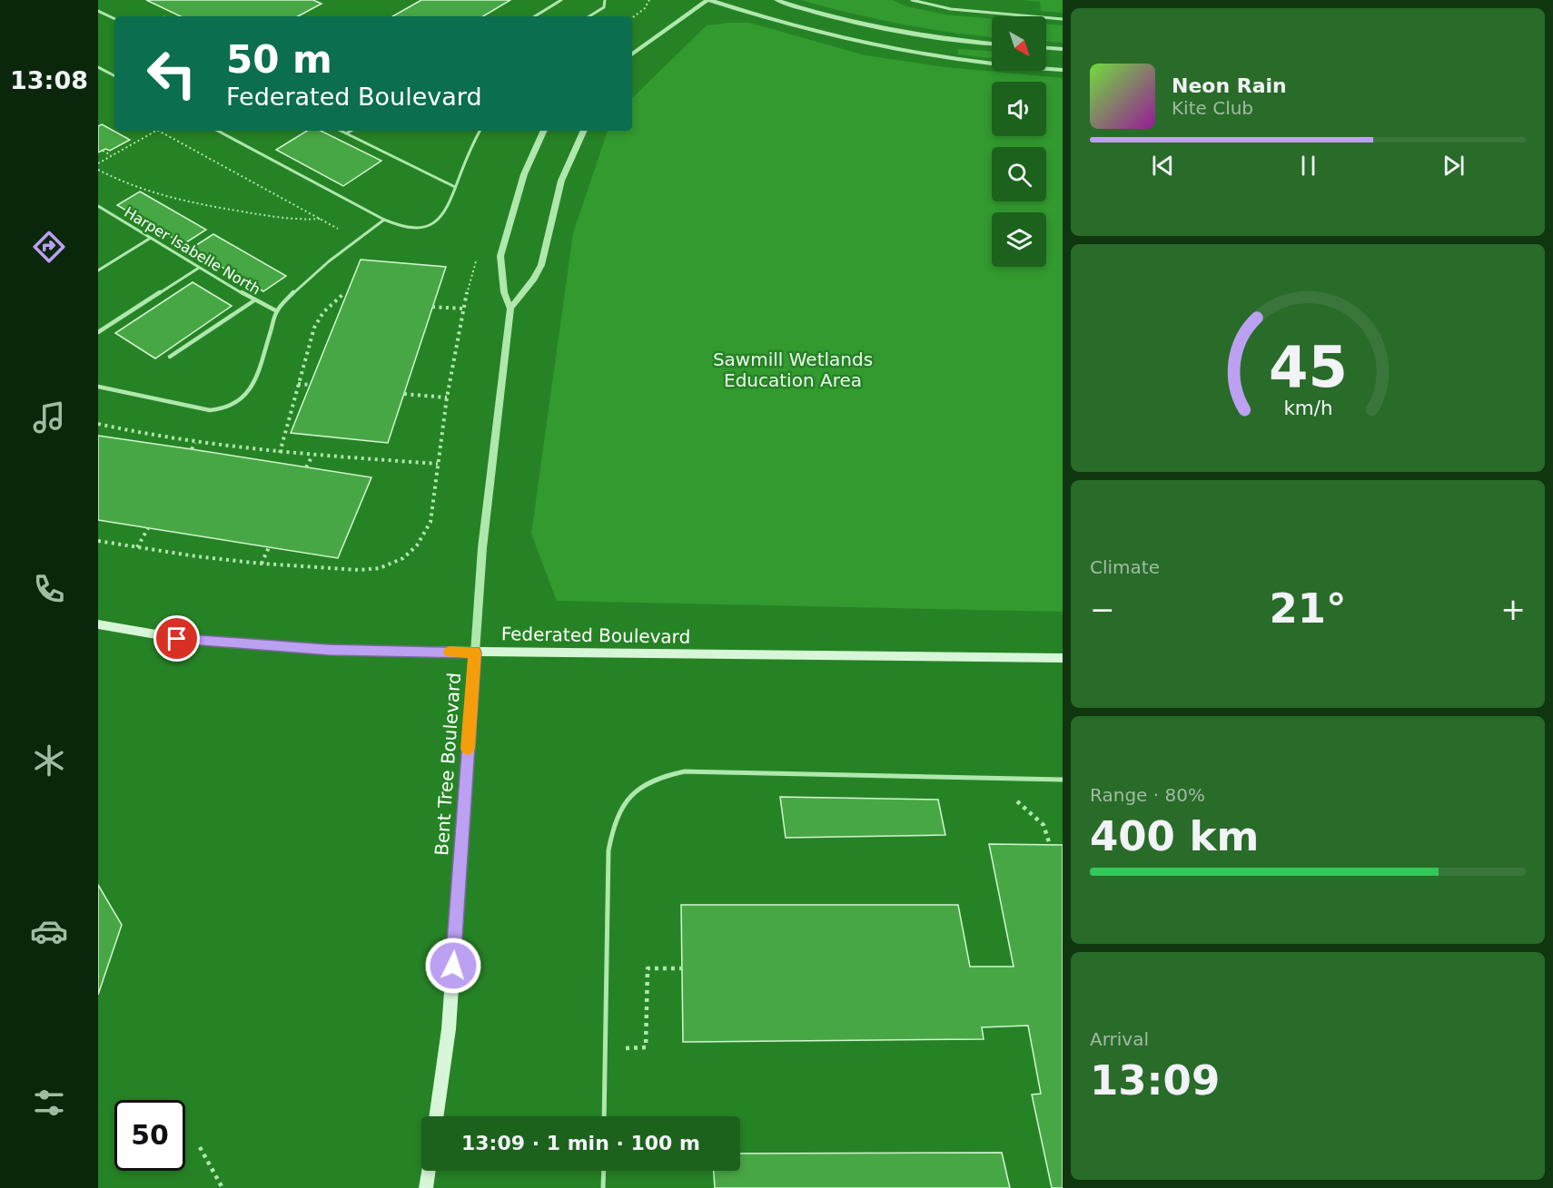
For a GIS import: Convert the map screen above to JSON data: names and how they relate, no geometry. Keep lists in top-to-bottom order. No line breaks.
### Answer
{"streets":{"main road":["Federated Boulevard","Bent Tree Boulevard"],"lane":["Harper Isabelle North"]},"crossings":[["Federated Boulevard","Bent Tree Boulevard"]],"parks":["Sawmill Wetlands Education Area"],"north":"bottom right","page":{"tabs":"13:08","turn":["50 m","Federated Boulevard"],"song":["Neon Rain","Kite Club"],"tile":["Climate",["Range · 80%","400 km"],["Arrival","13:09"]],"heat":["−","21°","+"],"limit":"50","trip":"13:09 · 1 min · 100 m","gauge":["45","km/h"]}}
